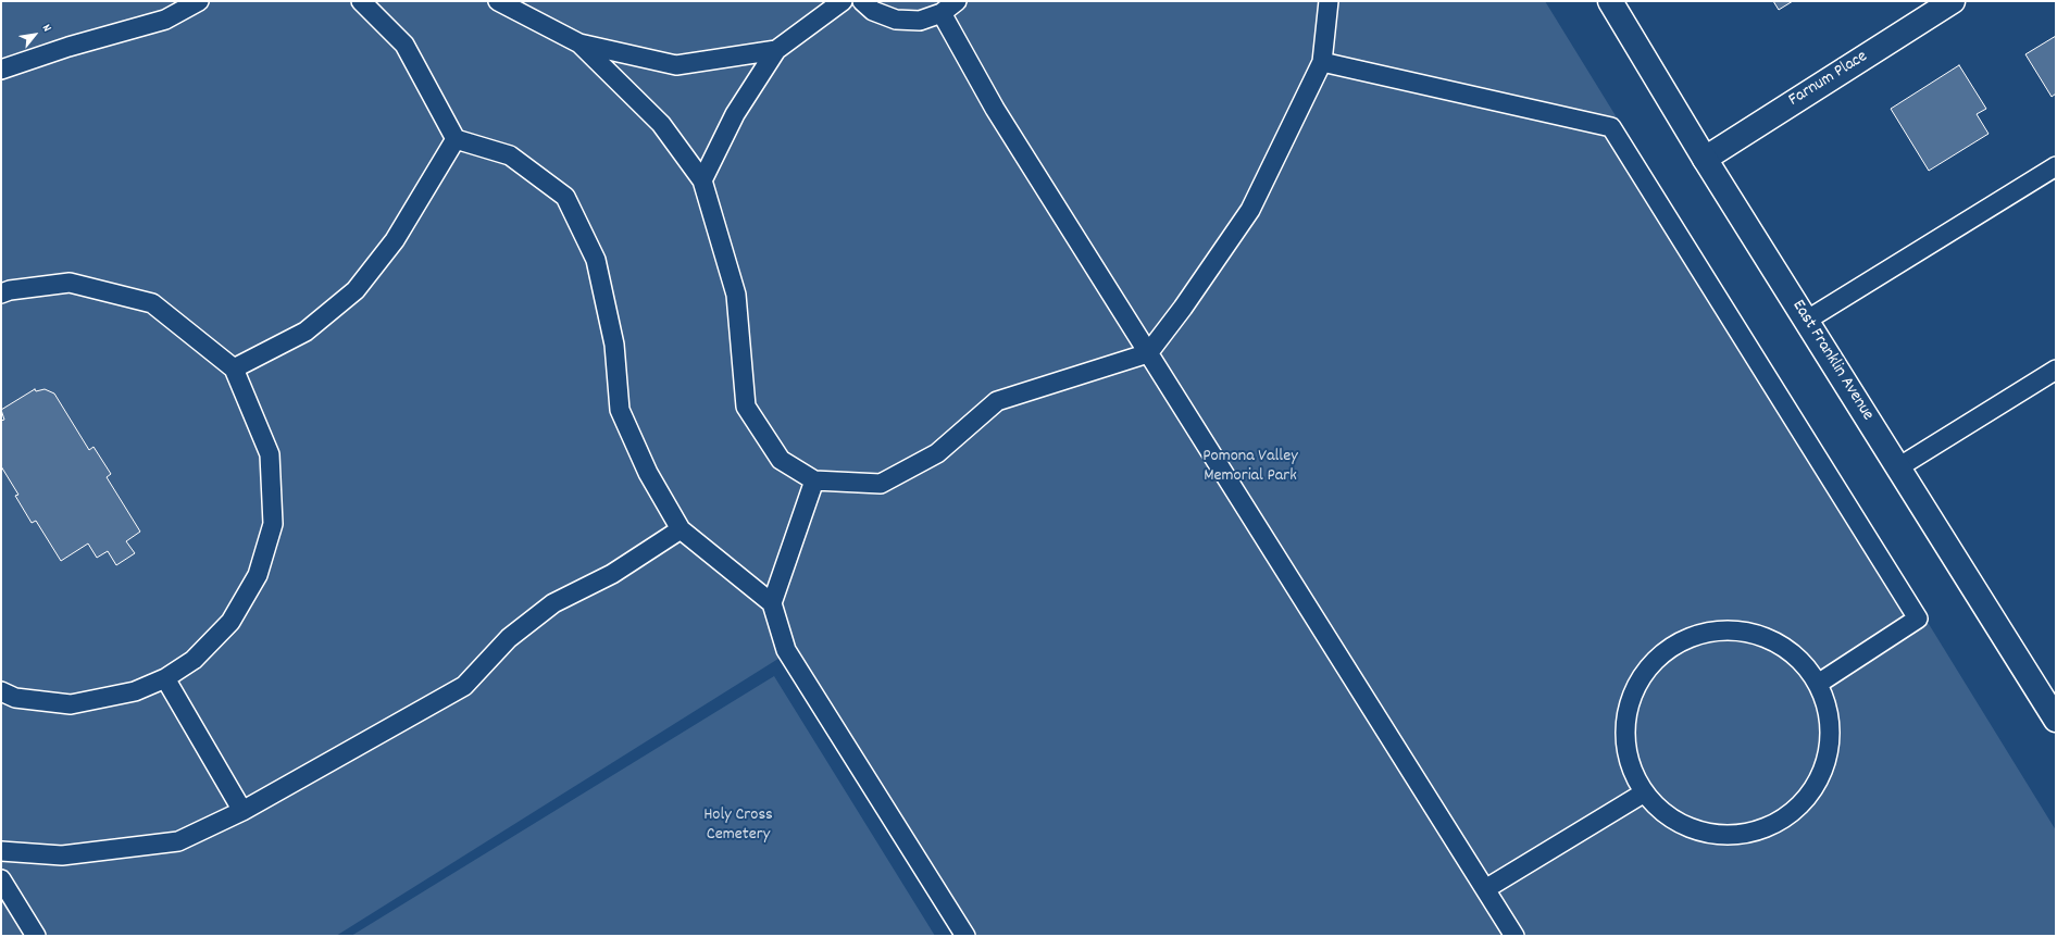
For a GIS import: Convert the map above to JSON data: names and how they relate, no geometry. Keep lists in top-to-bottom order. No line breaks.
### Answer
{"streets":{"street":["Farnum Place","East Franklin Avenue"]},"crossings":[["Farnum Place","East Franklin Avenue"]],"parks":["Pomona Valley Memorial Park","Holy Cross Cemetery"],"north":"top right"}
